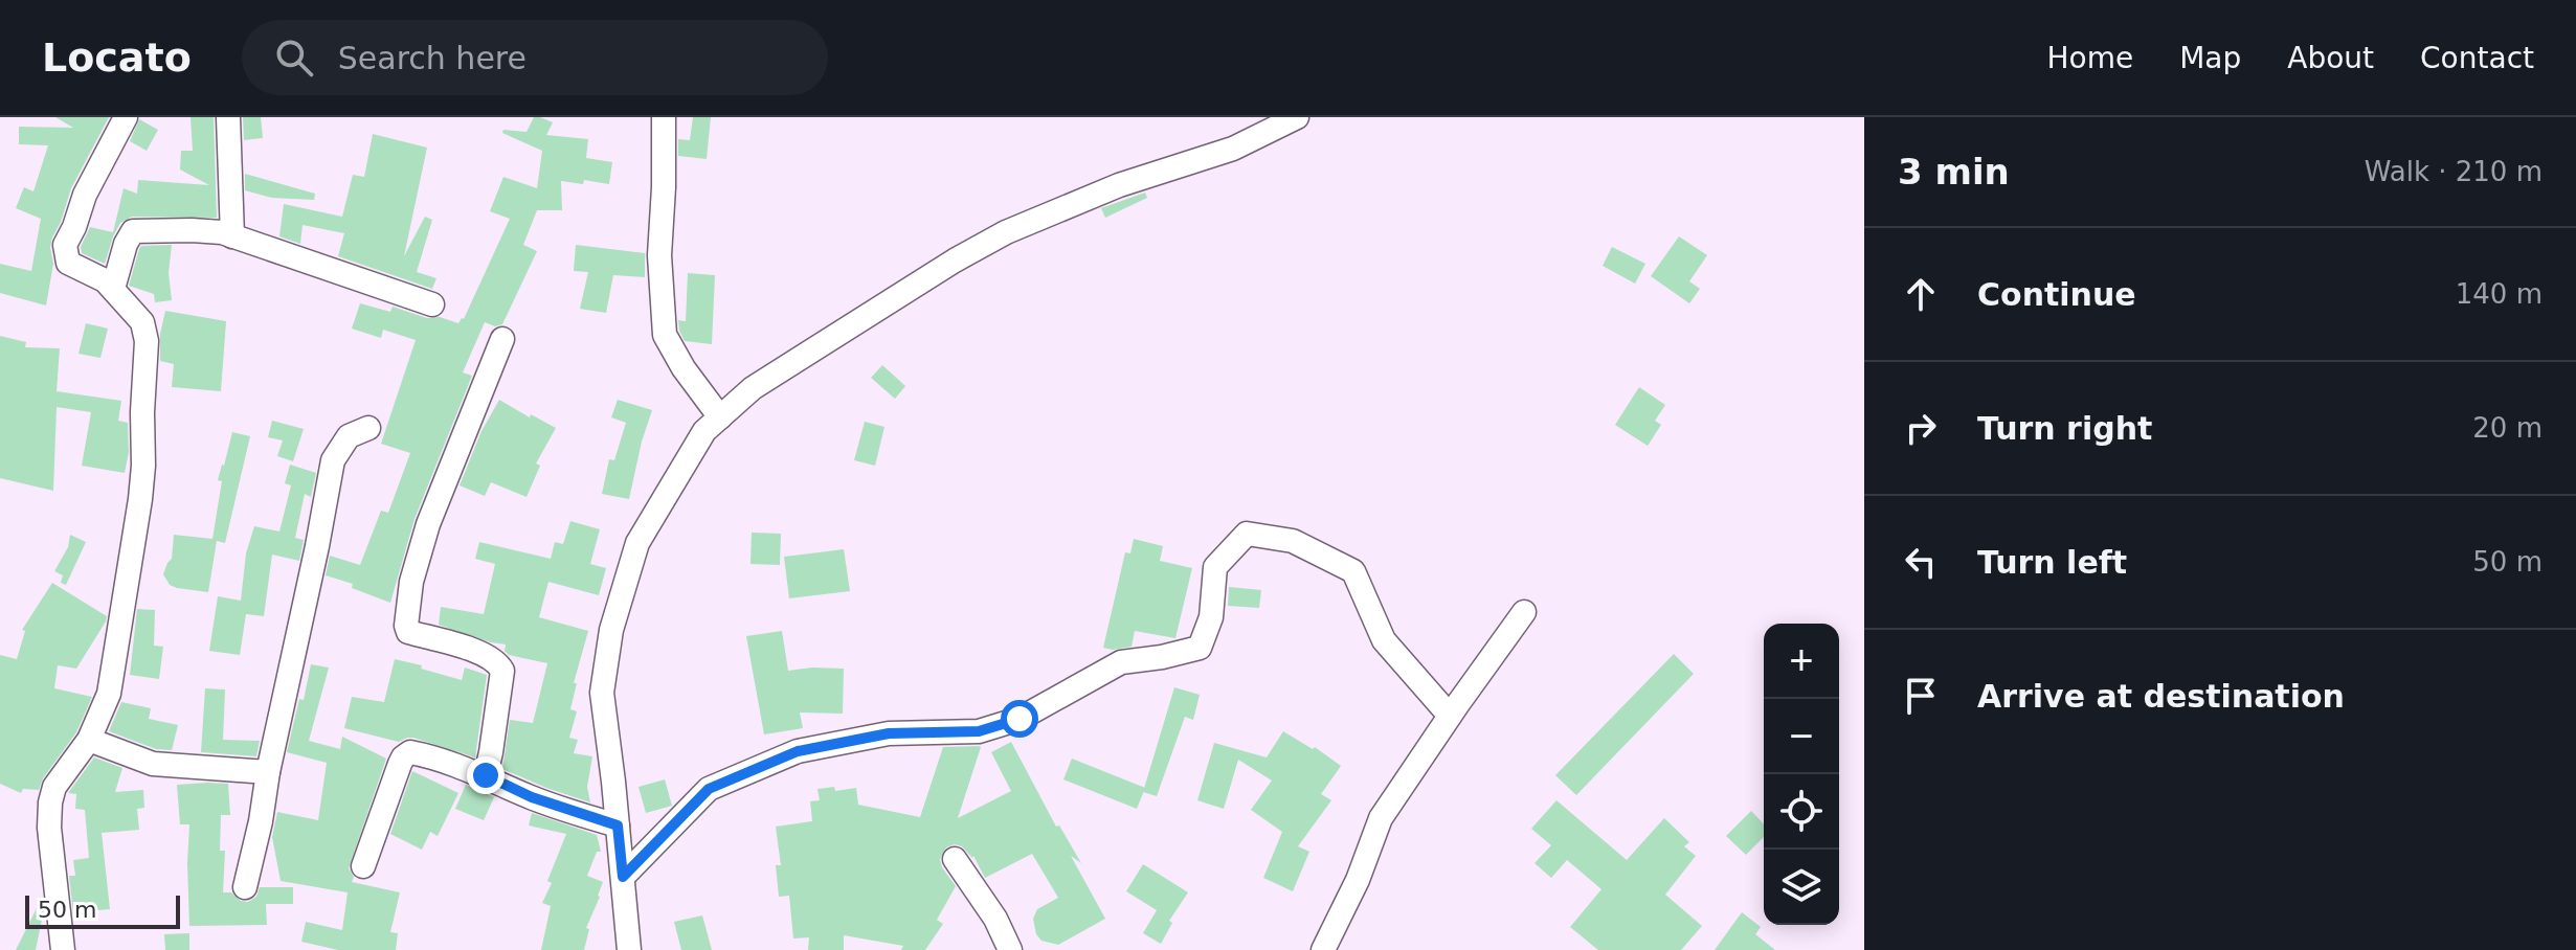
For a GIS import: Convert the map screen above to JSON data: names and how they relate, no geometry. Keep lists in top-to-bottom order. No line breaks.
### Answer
{"scale_bar":"50 m","page":{"header":"Locato","search":"Search here","nav":["Home","Map","About","Contact"],"heading":["3 min","Walk · 210 m"],"list":[["Continue","140 m"],["Turn right","20 m"],["Turn left","50 m"],"Arrive at destination"],"map_buttons":["+","−"],"scale":"50 m"}}
